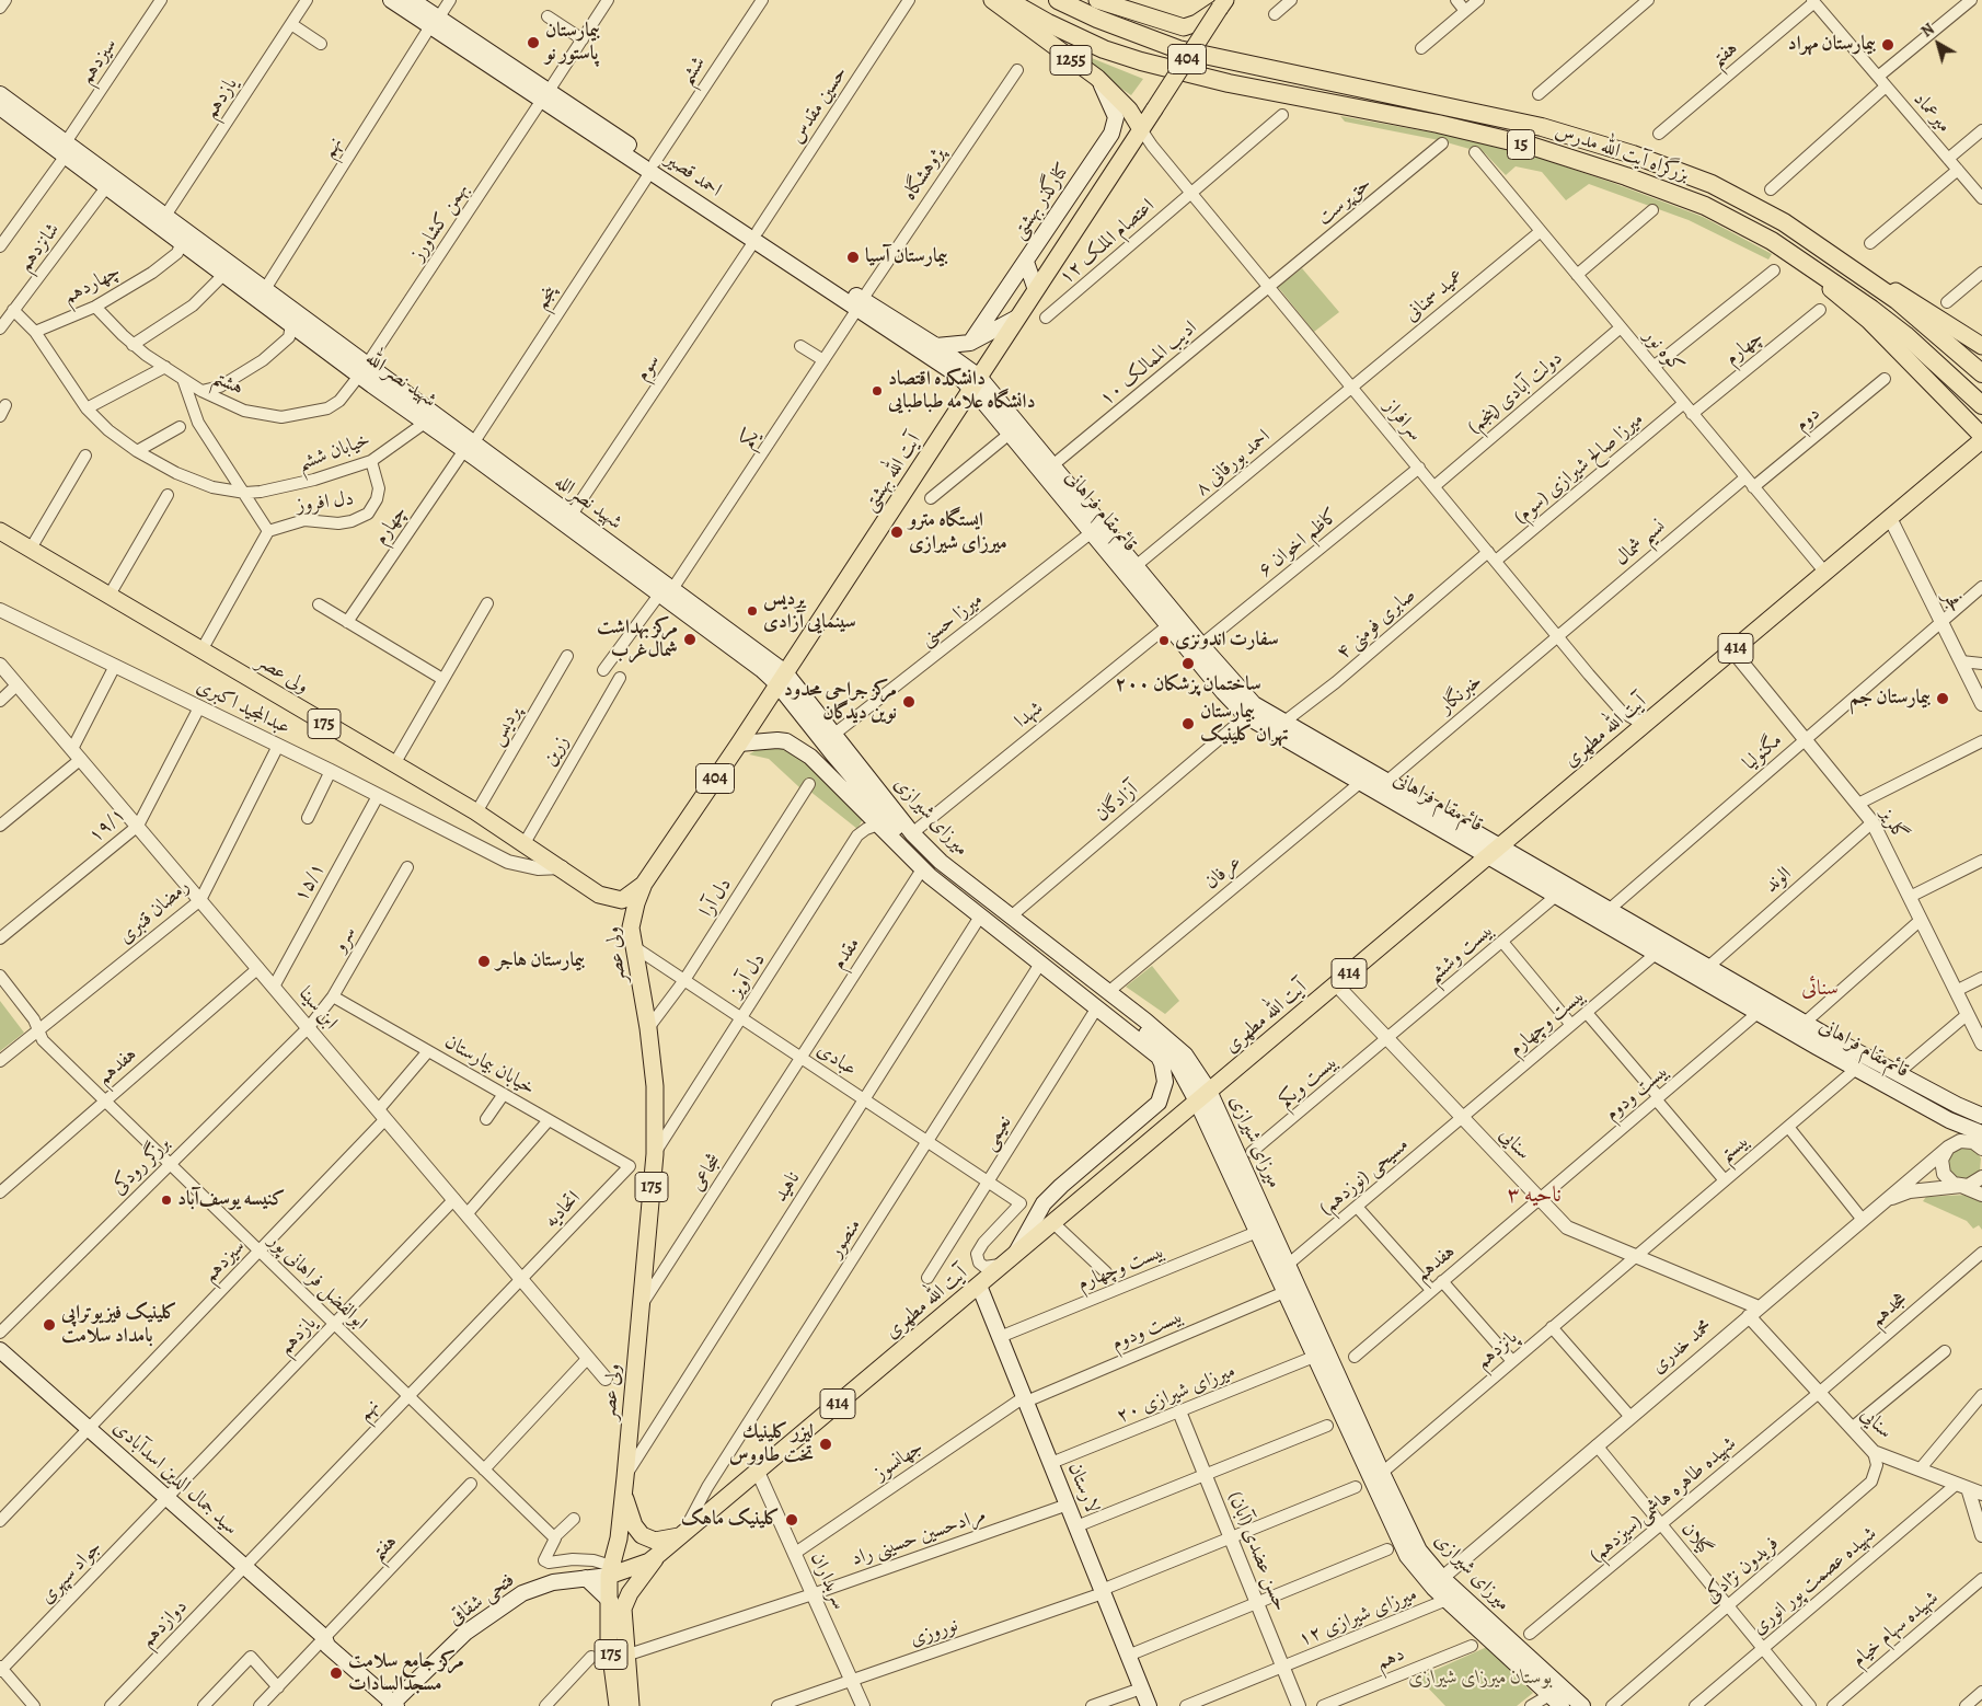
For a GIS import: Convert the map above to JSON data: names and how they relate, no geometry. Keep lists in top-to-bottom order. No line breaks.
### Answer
{"streets":{"highway":["15","بزرگراه آیت الله مدرس"],"main road":["404","1255","احمد قصیر","کنارگذر بهشتی","شهید نصر الله","آیت الله بهشتی","شهید نصرالله","قائم‌مقام فراهانی","414","ولی عصر","175","آیت الله مطهری","میرزای شیرازی","سید جمال الدین اسدآبادی","لارستان","فتحی شقاقی"],"street":["هفتم","سیزدهم","ششم","یازدهم","حسین مقدس","میرعماد","نهم","پژوهشگاه","حق‌پرست","بهمن کشاورز","اعتصام الملک ۱۲","شانزدهم","چهاردهم","عمید سمنانی","پنجم","چهارم","کوه نور","ادیب الممالک ۱۰","سوم","هشتم","دولت آبادی (پنجم)","دوم","سرافراز","یکم","خیابان ششم","احمد بورقانی ۸","میرزا صالح شیرازی (سوم)","دل افروز","کاظم اخوان ۶","نسیم شمال","فجر","میرزا حسنی","صابری فومنی ۴","خبرنگار","عبدالمجید اکبری","شهدا","پردیس","زرین","مگنولیا","آزادگان","گلریز","۱۹/۱","عرفان","الوند","۱۵/۱","دل آرا","رمضان قنبری","سرو","مقدم","بیست وششم","دل آویز","ابن سینا","بیست وچهارم","عبادی","خیابان بیمارستان","هفدهم","بیست ویکم","بیست ودوم","نعیمی","سنایی","بیستم","برزگر رودکی","شجاعی","مسیحی (نوزدهم)","ناهید","اتحادیه","منصور","ابوالفضل فراهانی پور","هجدهم","محمد خدری","پانزدهم","میرزای شیرازی ۲۰","جهانسوز","شهیده طاهره هاشمی(سیزدهم)","مرادحسین حسینی راد","گیلان","حسن عضدی (آبان)","فریدون نژادکی","جواد سپهری","سربداران","شهیده عصمت پور انوری","میرزای شیرازی ۱۲","دوازدهم","شهیده سهام خیام","نوروزی","دهم"]},"crossings":[["هفتم","میرعماد"],["هفتم","سید جمال الدین اسدآبادی"],["1255","کنارگذر بهشتی"],["1255","سرافراز"],["1255","آیت الله بهشتی"],["سیزدهم","شهید نصر الله"],["سیزدهم","ابن سینا"],["سیزدهم","خیابان بیمارستان"],["سیزدهم","ابوالفضل فراهانی پور"],["سیزدهم","سید جمال الدین اسدآبادی"],["ششم","احمد قصیر"],["ششم","پنجم"],["یازدهم","شهید نصر الله"],["یازدهم","ابن سینا"],["یازدهم","ابوالفضل فراهانی پور"],["یازدهم","سید جمال الدین اسدآبادی"],["یازدهم","جواد سپهری"],["حسین مقدس","احمد قصیر"],["حسین مقدس","سوم"],["نهم","احمد قصیر"],["نهم","شهید نصر الله"],["نهم","ابن سینا"],["نهم","اتحادیه"],["نهم","ابوالفضل فراهانی پور"],["نهم","سید جمال الدین اسدآبادی"],["نهم","دوازدهم"],["پژوهشگاه","احمد قصیر"],["پژوهشگاه","یکم"],["احمد قصیر","بهمن کشاورز"],["احمد قصیر","پنجم"],["احمد قصیر","سوم"],["احمد قصیر","یکم"],["احمد قصیر","آیت الله بهشتی"],["احمد قصیر","قائم‌مقام فراهانی"],["حق‌پرست","ادیب الممالک ۱۰"],["حق‌پرست","سرافراز"],["بهمن کشاورز","شهید نصر الله"],["بهمن کشاورز","هشتم"],["بهمن کشاورز","شهید نصرالله"],["اعتصام الملک ۱۲","سرافراز"],["شانزدهم","شهید نصر الله"],["چهاردهم","شهید نصر الله"],["چهاردهم","هشتم"],["عمید سمنانی","کوه نور"],["عمید سمنانی","سرافراز"],["عمید سمنانی","احمد بورقانی ۸"],["پنجم","چهارم"],["پنجم","شهید نصر الله"],["پنجم","شهید نصرالله"],["چهارم","کوه نور"],["چهارم","شهید نصر الله"],["چهارم","شهید نصرالله"],["کوه نور","دولت آبادی (پنجم)"],["کوه نور","دوم"],["کوه نور","میرزا صالح شیرازی (سوم)"],["کوه نور","نسیم شمال"],["کوه نور","آیت الله مطهری"],["ادیب الممالک ۱۰","سرافراز"],["ادیب الممالک ۱۰","قائم‌مقام فراهانی"],["سوم","شهید نصرالله"],["شهید نصر الله","هشتم"],["شهید نصر الله","خیابان ششم"],["شهید نصر الله","شهید نصرالله"],["هشتم","شهید نصرالله"],["دولت آبادی (پنجم)","سرافراز"],["سرافراز","احمد بورقانی ۸"],["سرافراز","میرزا صالح شیرازی (سوم)"],["سرافراز","آیت الله بهشتی"],["سرافراز","کاظم اخوان ۶"],["سرافراز","نسیم شمال"],["سرافراز","صابری فومنی ۴"],["سرافراز","خبرنگار"],["سرافراز","آیت الله مطهری"],["یکم","شهید نصرالله"],["خیابان ششم","دل افروز"],["احمد بورقانی ۸","قائم‌مقام فراهانی"],["میرزا صالح شیرازی (سوم)","صابری فومنی ۴"],["آیت الله بهشتی","شهید نصرالله"],["آیت الله بهشتی","قائم‌مقام فراهانی"],["آیت الله بهشتی","ولی عصر"],["آیت الله بهشتی","میرزای شیرازی"],["شهید نصرالله","میرزای شیرازی"],["قائم‌مقام فراهانی","کاظم اخوان ۶"],["قائم‌مقام فراهانی","میرزا حسنی"],["قائم‌مقام فراهانی","صابری فومنی ۴"],["قائم‌مقام فراهانی","خبرنگار"],["قائم‌مقام فراهانی","شهدا"],["قائم‌مقام فراهانی","آیت الله مطهری"],["قائم‌مقام فراهانی","مگنولیا"],["قائم‌مقام فراهانی","آزادگان"],["قائم‌مقام فراهانی","عرفان"],["قائم‌مقام فراهانی","الوند"],["قائم‌مقام فراهانی","بیست وششم"],["قائم‌مقام فراهانی","بیست وچهارم"],["قائم‌مقام فراهانی","بیست ودوم"],["قائم‌مقام فراهانی","بیستم"],["قائم‌مقام فراهانی","محمد خدری"],["نسیم شمال","خبرنگار"],["فجر","آیت الله مطهری"],["فجر","مگنولیا"],["میرزا حسنی","میرزای شیرازی"],["ولی عصر","عبدالمجید اکبری"],["ولی عصر","پردیس"],["ولی عصر","آیت الله مطهری"],["ولی عصر","زرین"],["ولی عصر","دل آرا"],["ولی عصر","دل آویز"],["ولی عصر","عبادی"],["ولی عصر","شجاعی"],["ولی عصر","ناهید"],["ولی عصر","فتحی شقاقی"],["عبدالمجید اکبری","۱۹/۱"],["عبدالمجید اکبری","۱۵/۱"],["عبدالمجید اکبری","رمضان قنبری"],["شهدا","میرزای شیرازی"],["175","آیت الله مطهری"],["175","مرادحسین حسینی راد"],["آیت الله مطهری","میرزای شیرازی"],["آیت الله مطهری","گلریز"],["آیت الله مطهری","عبادی"],["آیت الله مطهری","سنایی"],["آیت الله مطهری","منصور"],["آیت الله مطهری","لارستان"],["آیت الله مطهری","سربداران"],["آیت الله مطهری","فتحی شقاقی"],["مگنولیا","گلریز"],["آزادگان","میرزای شیرازی"],["میرزای شیرازی","عرفان"],["میرزای شیرازی","مقدم"],["میرزای شیرازی","دل آویز"],["میرزای شیرازی","بیست وچهارم"],["میرزای شیرازی","عبادی"],["میرزای شیرازی","بیست ودوم"],["میرزای شیرازی","نعیمی"],["میرزای شیرازی","مسیحی (نوزدهم)"],["میرزای شیرازی","ناهید"],["میرزای شیرازی","منصور"],["میرزای شیرازی","محمد خدری"],["میرزای شیرازی","پانزدهم"],["میرزای شیرازی","میرزای شیرازی ۲۰"],["میرزای شیرازی","میرزای شیرازی ۱۲"],["گلریز","الوند"],["۱۹/۱","ابن سینا"],["۱۵/۱","ابن سینا"],["دل آرا","عبادی"],["رمضان قنبری","ابن سینا"],["رمضان قنبری","ابوالفضل فراهانی پور"],["سرو","ابن سینا"],["سرو","خیابان بیمارستان"],["سرو","برزگر رودکی"],["مقدم","عبادی"],["مقدم","شجاعی"],["بیست وششم","بیست ویکم"],["بیست وششم","سنایی"],["دل آویز","عبادی"],["ابن سینا","هفدهم"],["ابن سینا","برزگر رودکی"],["ابن سینا","اتحادیه"],["بیست وچهارم","سنایی"],["بیست وچهارم","مسیحی (نوزدهم)"],["بیست وچهارم","لارستان"],["عبادی","نعیمی"],["عبادی","شجاعی"],["عبادی","ناهید"],["عبادی","منصور"],["خیابان بیمارستان","اتحادیه"],["هفدهم","بیست ودوم"],["هفدهم","سنایی"],["هفدهم","ابوالفضل فراهانی پور"],["بیست ویکم","سنایی"],["بیست ودوم","سنایی"],["بیست ودوم","جهانسوز"],["بیست ودوم","لارستان"],["سنایی","بیستم"],["سنایی","مسیحی (نوزدهم)"],["سنایی","هجدهم"],["سنایی","محمد خدری"],["سنایی","پانزدهم"],["سنایی","شهیده طاهره هاشمی(سیزدهم)"],["سنایی","فریدون نژادکی"],["سنایی","شهیده عصمت پور انوری"],["بیستم","پانزدهم"],["برزگر رودکی","ابوالفضل فراهانی پور"],["هجدهم","شهیده طاهره هاشمی(سیزدهم)"],["محمد خدری","گیلان"],["میرزای شیرازی ۲۰","لارستان"],["میرزای شیرازی ۲۰","حسن عضدی (آبان)"],["جهانسوز","لارستان"],["جهانسوز","سربداران"],["سید جمال الدین اسدآبادی","جواد سپهری"],["سید جمال الدین اسدآبادی","فتحی شقاقی"],["سید جمال الدین اسدآبادی","دوازدهم"],["لارستان","مرادحسین حسینی راد"],["لارستان","نوروزی"],["شهیده طاهره هاشمی(سیزدهم)","گیلان"],["مرادحسین حسینی راد","سربداران"],["گیلان","فریدون نژادکی"],["گیلان","شهیده عصمت پور انوری"],["حسن عضدی (آبان)","میرزای شیرازی ۱۲"],["حسن عضدی (آبان)","نوروزی"],["سربداران","نوروزی"]],"districts":["سنائی","ناحیه ۳"],"parks":["بوستان میرزای شیرازی"],"places":["بیمارستان پاستور نو","بیمارستان مهراد","بیمارستان آسیا","دانشکده اقتصاد دانشگاه علامه طباطبایی","ایستگاه مترو میرزای شیرازی","پردیس سینمایی آزادی","مرکز بهداشت شمال‌غرب","سفارت اندونزی","ساختمان پزشکان ۲۰۰","بیمارستان جم","مرکز جراحی محدود نوین دیدگان","بیمارستان تهران کلینیک","بیمارستان هاجر","کنیسه یوسف‌آباد","کلینیک فیزیوتراپی بامداد سلامت","ليزر كلينيك تخت طاووس","کلینیک ماهک","مرکز جامع سلامت مسجدالسادات"],"north":"top left"}
